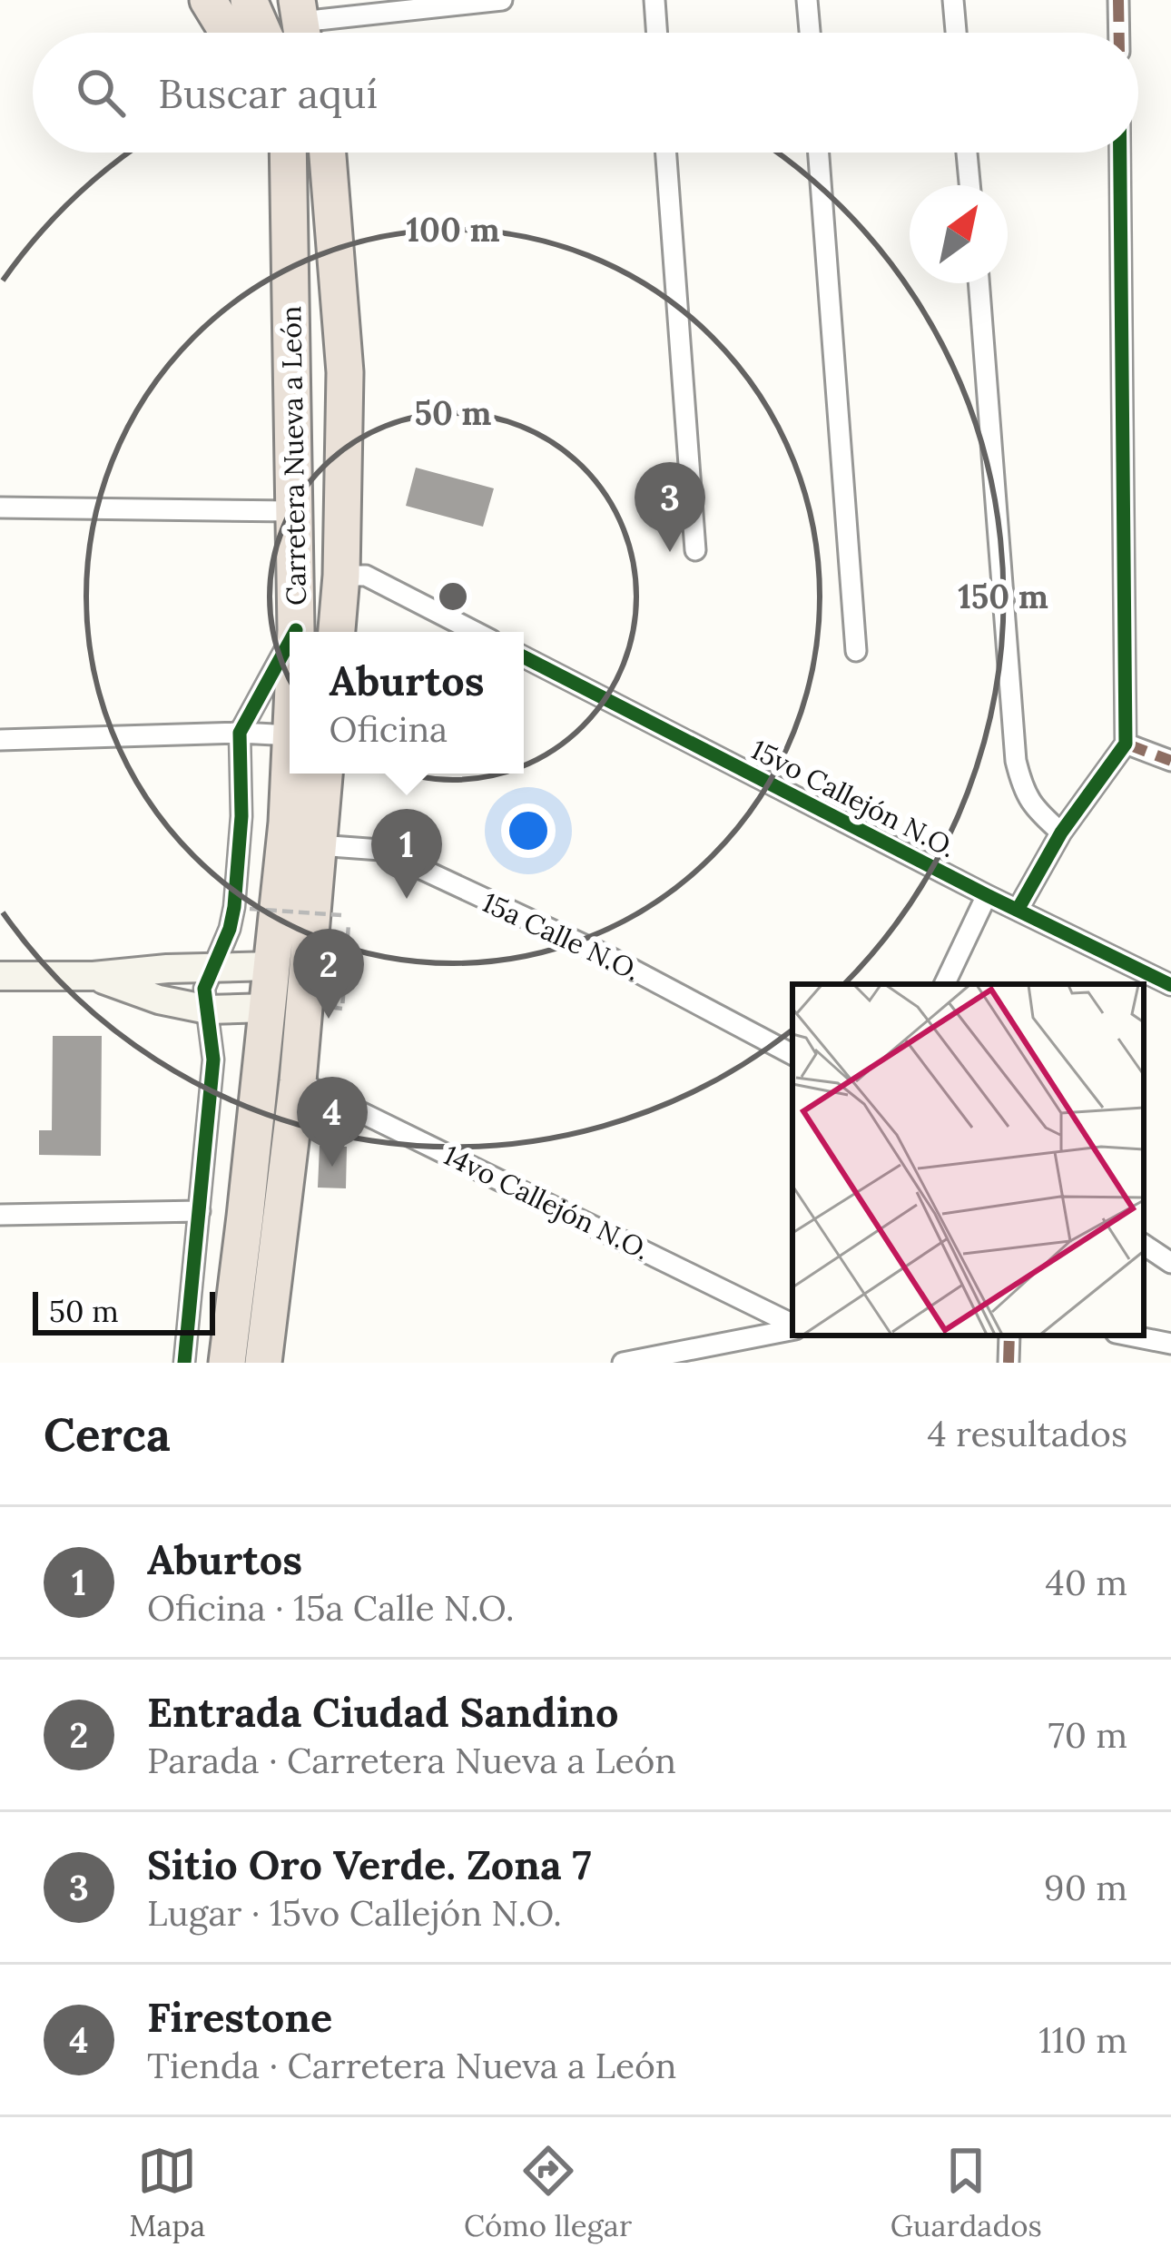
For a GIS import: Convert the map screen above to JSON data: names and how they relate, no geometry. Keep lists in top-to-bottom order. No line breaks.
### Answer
{"streets":{"highway":["Carretera Nueva a León"],"street":["15vo Callejón N.O.","15a Calle N.O.","14vo Callejón N.O."]},"scale_bar":"50 m","north":"top right","page":{"search":"Buscar aquí","pins":["3","1","2","4"],"popup":["Aburtos","Oficina"],"scale":"50 m","heading":["Cerca","4 resultados"],"list":[{"mark":"1","name":"Aburtos","note":"Oficina · 15a Calle N.O.","value":"40 m"},{"mark":"2","name":"Entrada Ciudad Sandino","note":"Parada · Carretera Nueva a León","value":"70 m"},{"mark":"3","name":"Sitio Oro Verde. Zona 7","note":"Lugar · 15vo Callejón N.O.","value":"90 m"},{"mark":"4","name":"Firestone","note":"Tienda · Carretera Nueva a León","value":"110 m"}],"nav":["Mapa","Cómo llegar","Guardados"]},"rings":["100 m","50 m","150 m"]}
